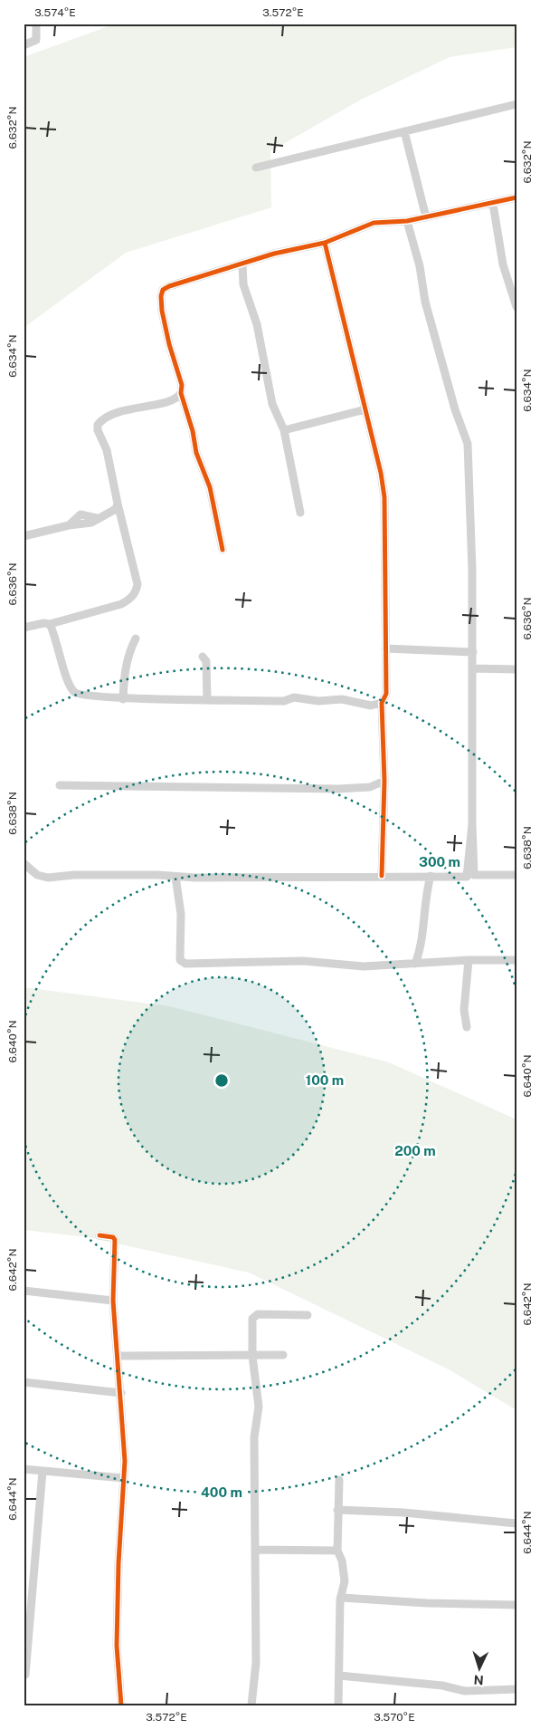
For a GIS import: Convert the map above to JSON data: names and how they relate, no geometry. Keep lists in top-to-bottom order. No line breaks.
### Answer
{"north":"bottom","coordinates":["3.574°E","3.572°E","6.632°N","6.634°N","6.636°N","6.638°N","6.640°N","6.642°N","6.644°N","3.570°E"],"rings":["300 m","100 m","200 m","400 m"]}
